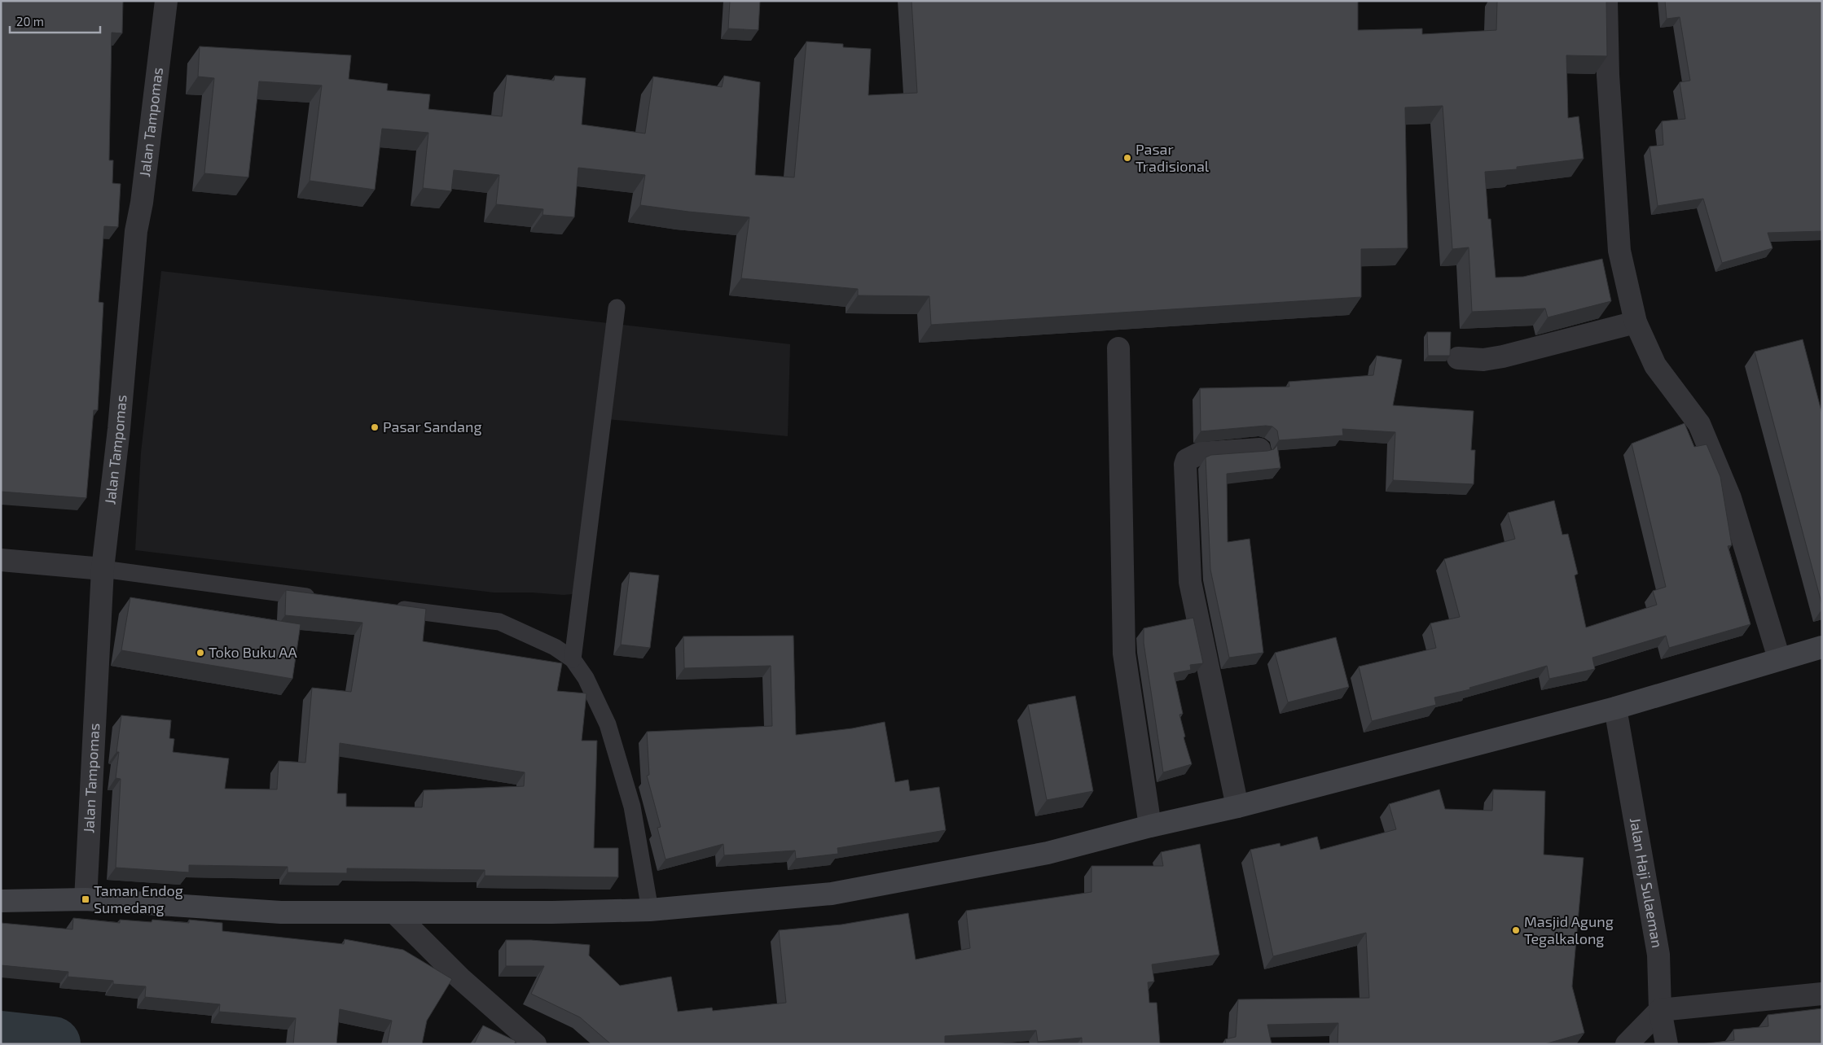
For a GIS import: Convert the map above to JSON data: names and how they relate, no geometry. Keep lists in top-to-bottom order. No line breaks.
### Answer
{"streets":{"street":["Jalan Tampomas","Jalan Haji Sulaeman"]},"places":{"other":["Pasar Tradisional","Pasar Sandang","Toko Buku AA","Masjid Agung Tegalkalong"],"transit":["Taman Endog Sumedang"]},"scale_bar":"20 m"}
